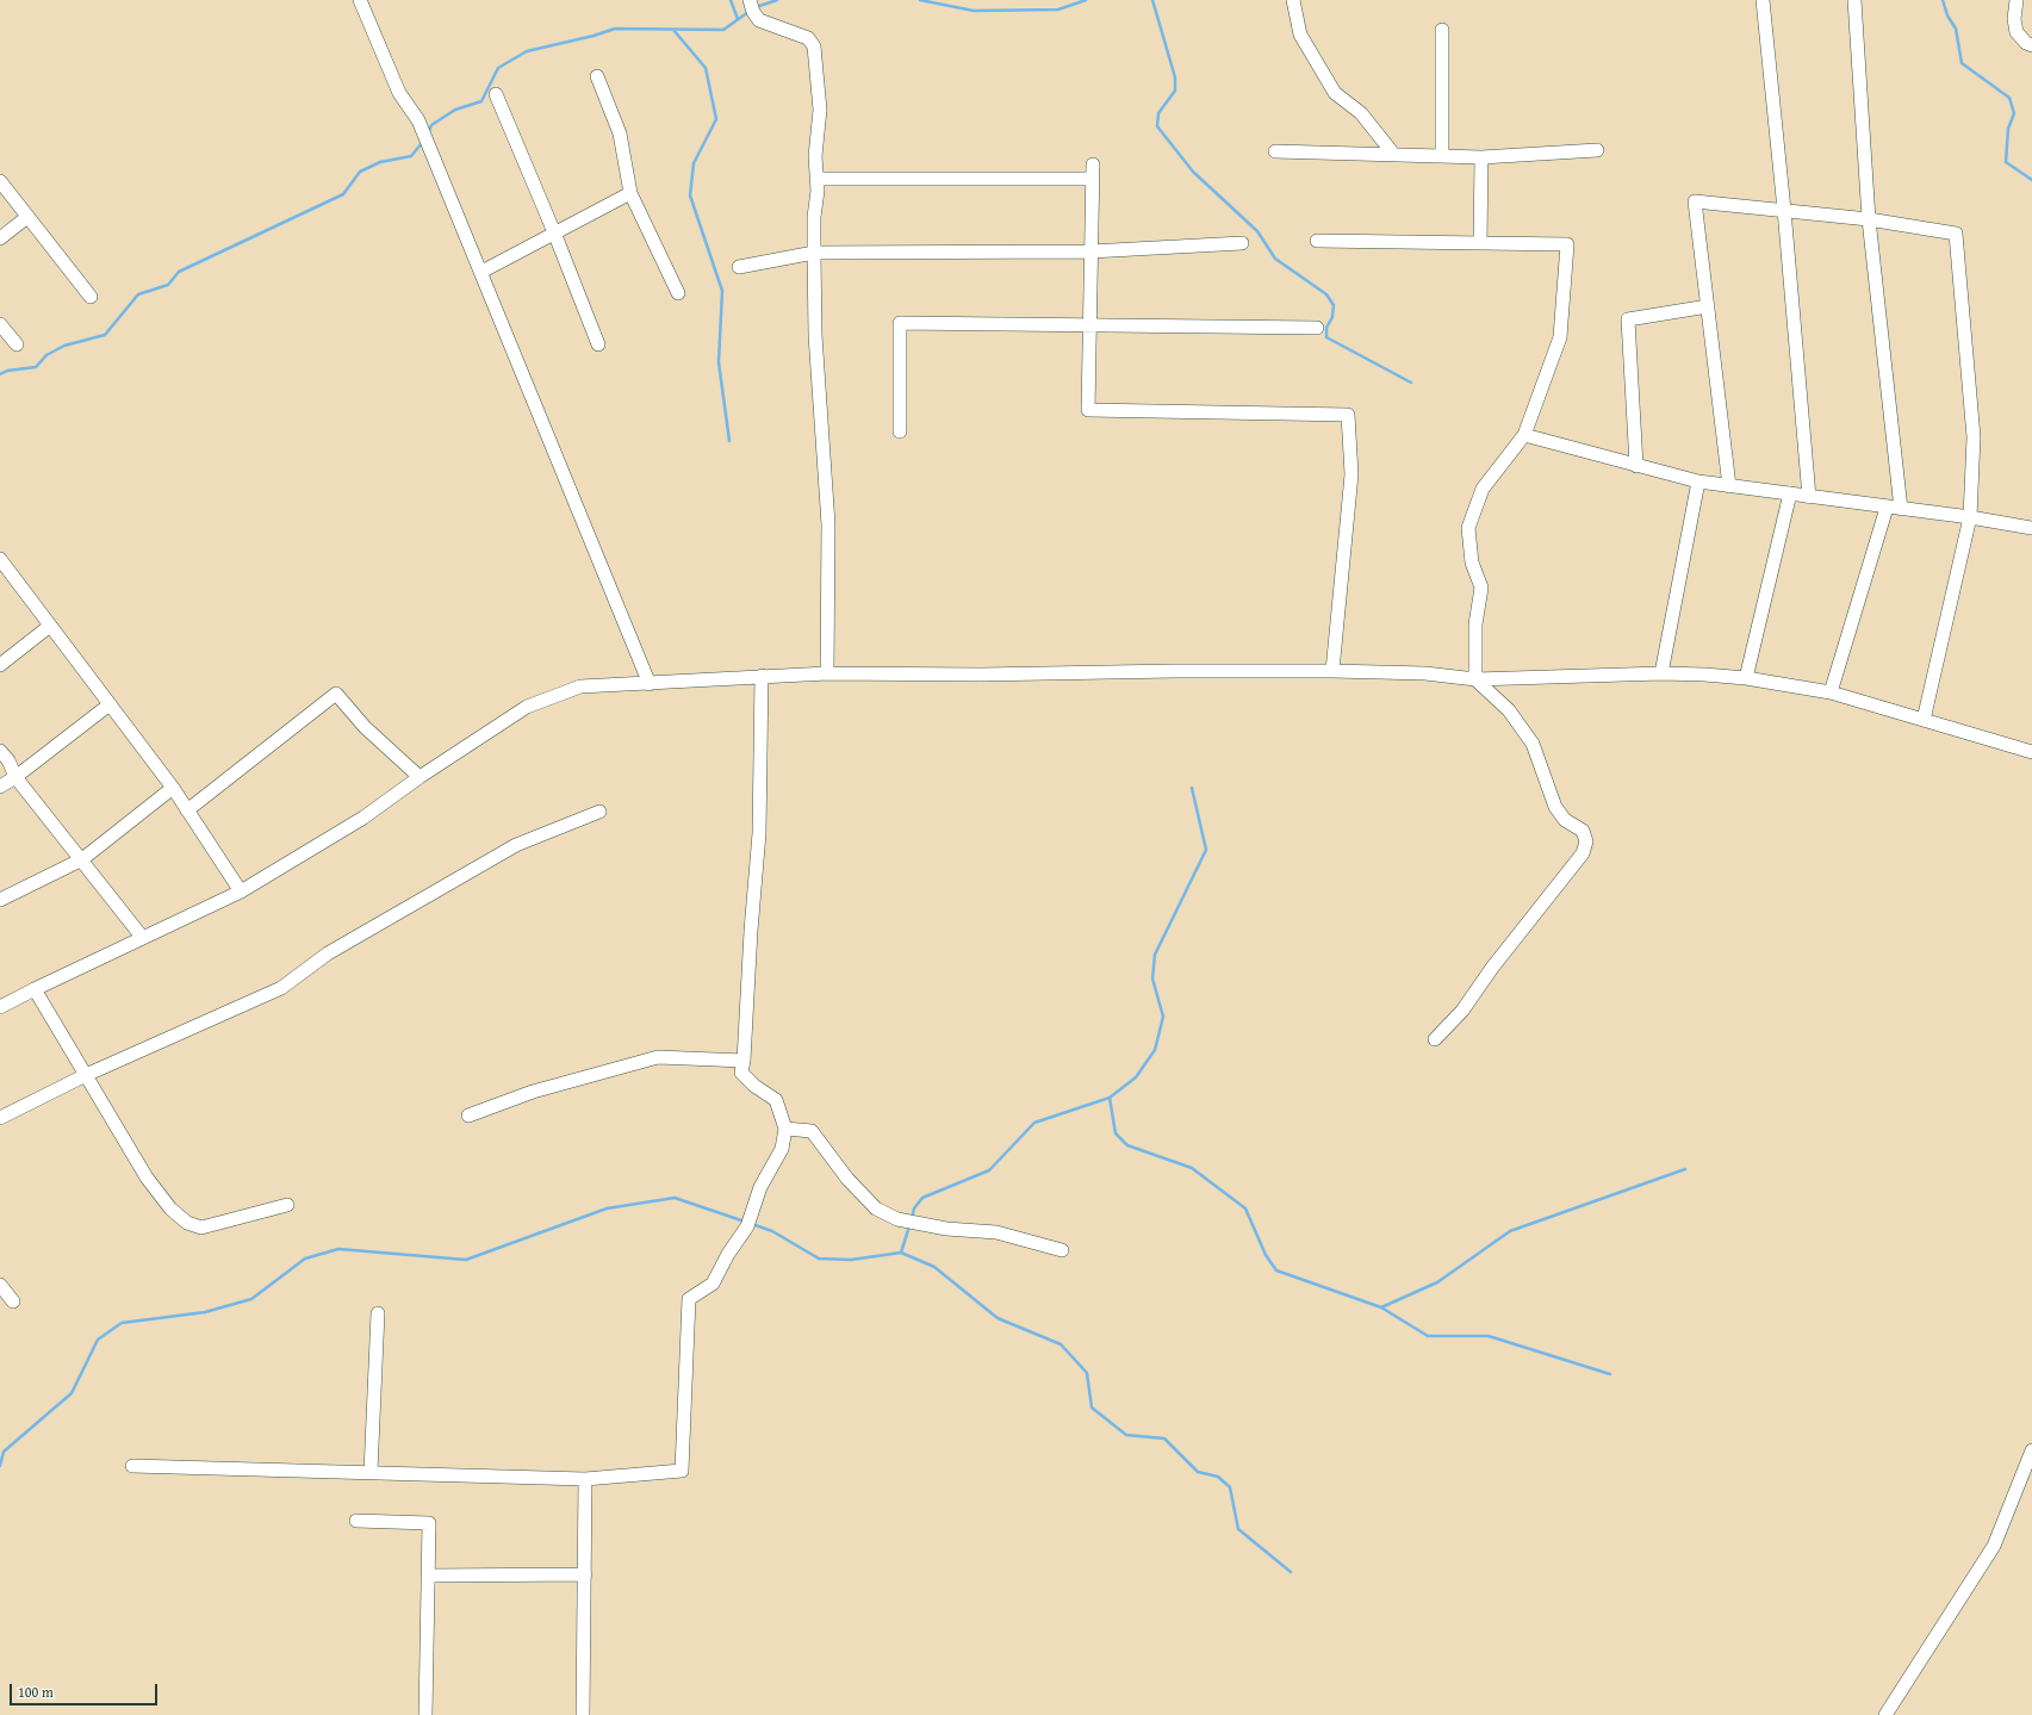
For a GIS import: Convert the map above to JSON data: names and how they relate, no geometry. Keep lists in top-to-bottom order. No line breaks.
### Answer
{"scale_bar":"100 m"}
